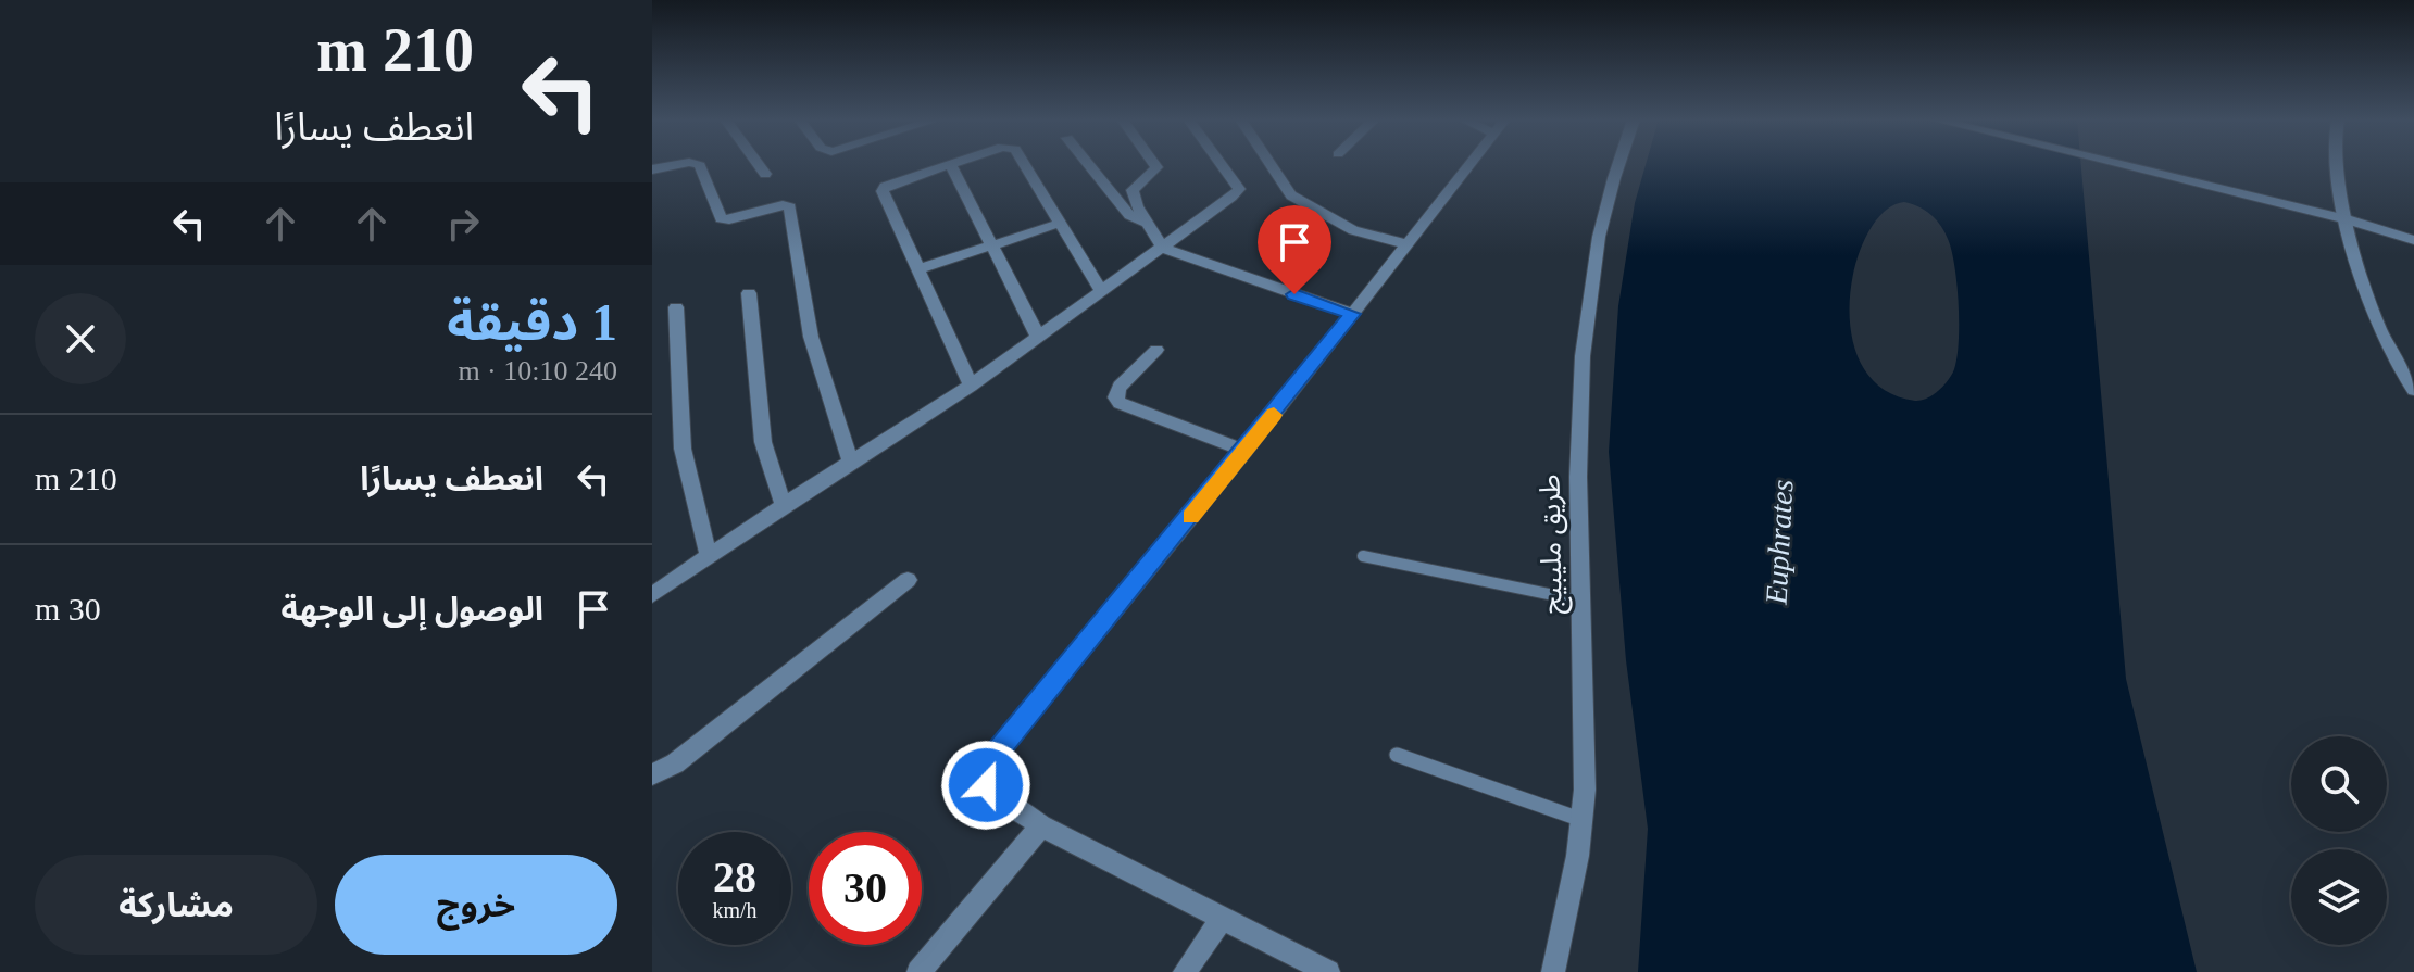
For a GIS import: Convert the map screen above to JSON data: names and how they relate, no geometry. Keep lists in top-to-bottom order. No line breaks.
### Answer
{"streets":{"street":["طريق مليبيج"]},"water":["Euphrates"],"page":{"turn":["210 m","انعطف يسارًا"],"heading":["1 دقيقة","240 m · 10:10"],"list":[{"name":"انعطف يسارًا","value":"210 m"},{"name":"الوصول إلى الوجهة","value":"30 m"}],"speed":"28 km/h","limit":"30","buttons":["خروج","مشاركة"]}}
